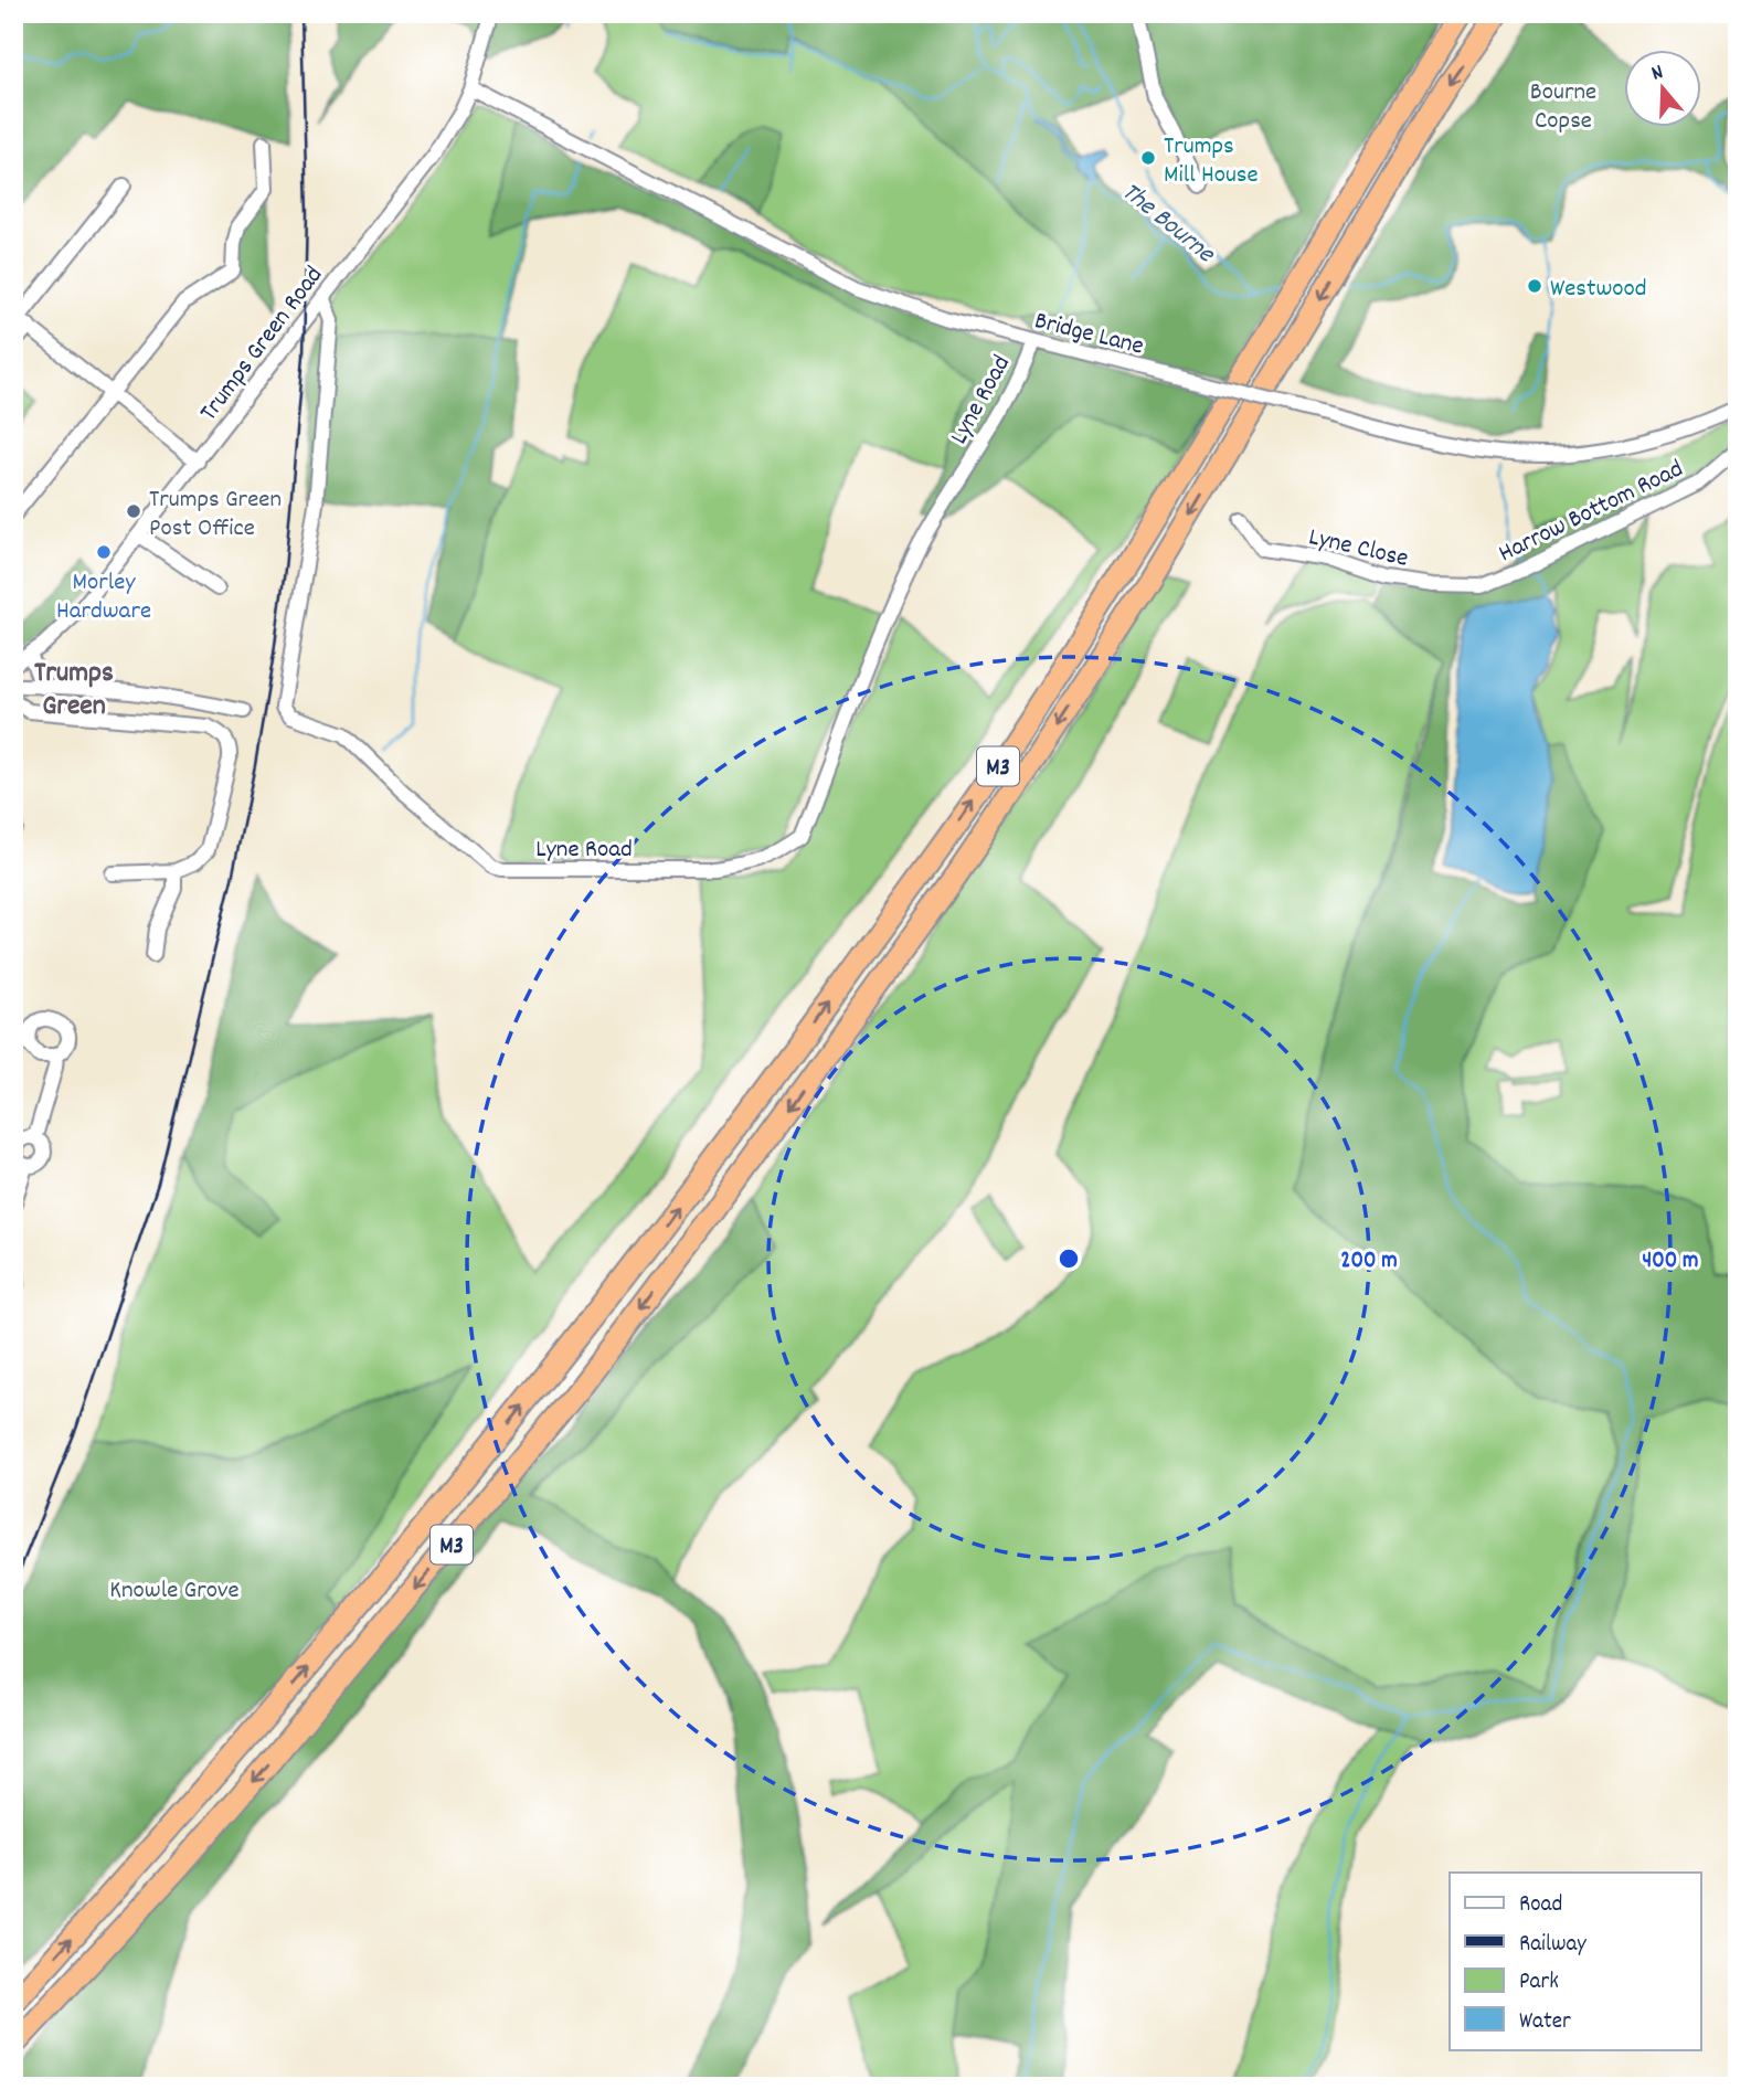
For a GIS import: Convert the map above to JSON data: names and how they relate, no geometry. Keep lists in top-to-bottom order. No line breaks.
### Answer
{"streets":{"highway":["M3"],"street":["Bridge Lane","Trumps Green Road","Lyne Road","Harrow Bottom Road","Lyne Close"]},"crossings":[["Bridge Lane","Trumps Green Road"],["Bridge Lane","Lyne Road"],["Trumps Green Road","Lyne Road"],["Harrow Bottom Road","Lyne Close"]],"districts":["Trumps Green"],"water":["The Bourne"],"parks":["Bourne Copse","Knowle Grove"],"places":["Trumps Mill House","Westwood","Trumps Green Post Office","Morley Hardware"],"legend":["Road","Railway","Park","Water"],"north":"top","rings":["200 m","400 m"]}
